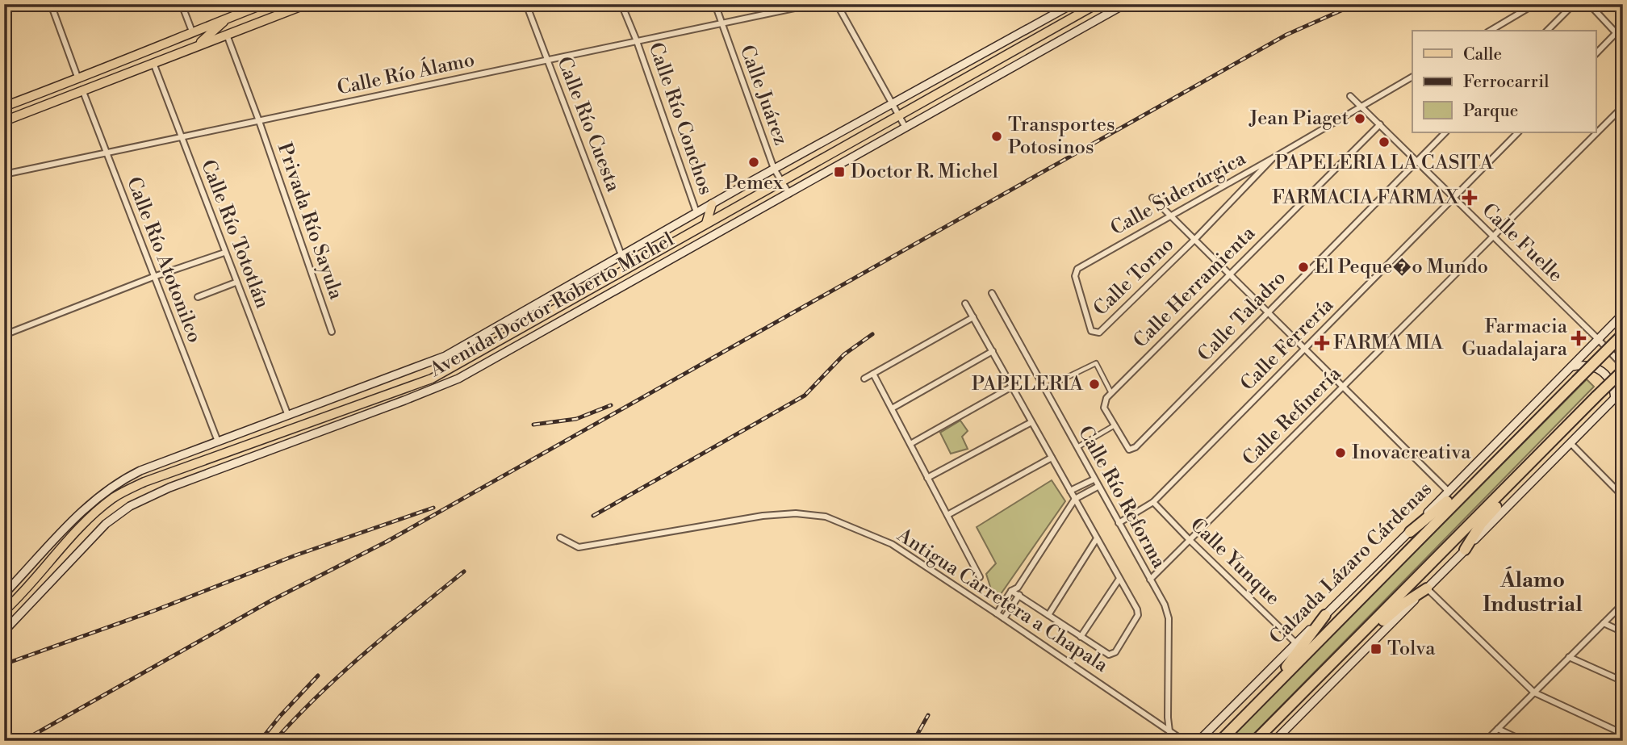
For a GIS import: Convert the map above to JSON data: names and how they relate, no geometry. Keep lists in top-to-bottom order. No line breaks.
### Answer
{"streets":{"highway":["Calzada Lázaro Cárdenas"],"main road":["Avenida Doctor Roberto Michel"],"street":["Calle Río Álamo","Calle Juárez","Calle Río Conchos","Calle Río Cuesta","Calle Siderúrgica","Privada Río Sayula","Calle Río Tototlán","Calle Fuelle","Calle Río Atotonilco","Calle Torno","Calle Herramienta","Calle Taladro","Calle Ferrería","Calle Refinería","Calle Río Reforma","Calle Yunque","Antigua Carretera a Chapala"]},"crossings":[["Calle Río Álamo","Calle Juárez"],["Calle Río Álamo","Calle Río Conchos"],["Calle Río Álamo","Calle Río Cuesta"],["Calle Río Álamo","Privada Río Sayula"],["Calle Río Álamo","Calle Río Tototlán"],["Calle Río Álamo","Calle Río Atotonilco"],["Calle Juárez","Avenida Doctor Roberto Michel"],["Calle Río Conchos","Avenida Doctor Roberto Michel"],["Calle Río Cuesta","Avenida Doctor Roberto Michel"],["Calle Siderúrgica","Calle Fuelle"],["Calle Siderúrgica","Calle Torno"],["Calle Río Tototlán","Avenida Doctor Roberto Michel"],["Calle Fuelle","Calle Herramienta"],["Calle Fuelle","Calle Taladro"],["Calle Fuelle","Calle Ferrería"],["Calle Fuelle","Calle Refinería"],["Calle Fuelle","Calzada Lázaro Cárdenas"],["Calle Río Atotonilco","Avenida Doctor Roberto Michel"],["Calle Herramienta","Calle Taladro"],["Calle Ferrería","Calle Río Reforma"],["Calle Ferrería","Calle Yunque"],["Calle Refinería","Calle Río Reforma"],["Calle Refinería","Calle Yunque"],["Calle Río Reforma","Antigua Carretera a Chapala"],["Calle Yunque","Calzada Lázaro Cárdenas"]],"districts":["Álamo Industrial"],"places":{"other":["Jean Piaget","Transportes Potosinos","PAPELERIA LA CASITA","Pemex","El Peque�o Mundo","PAPELERIA","Inovacreativa"],"transit":["Doctor R. Michel","Tolva"],"health":["FARMACIA FARMAX","Farmacia Guadalajara","FARMA MIA"]},"legend":["Calle","Ferrocarril","Parque"]}
